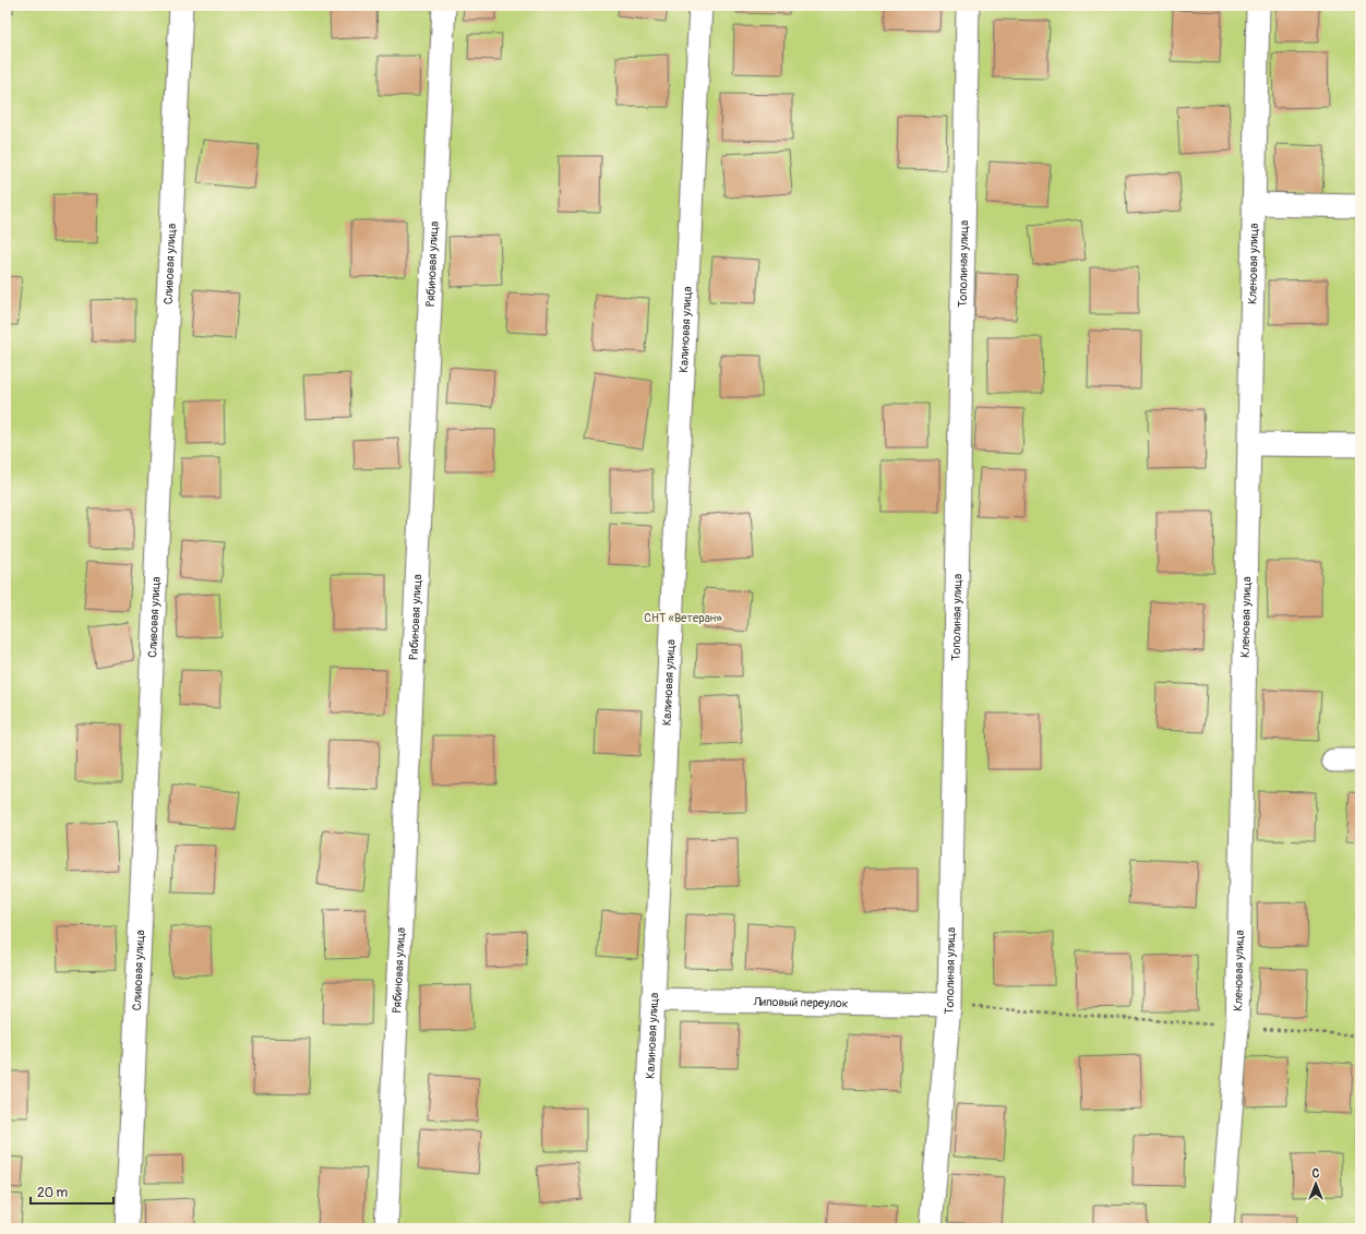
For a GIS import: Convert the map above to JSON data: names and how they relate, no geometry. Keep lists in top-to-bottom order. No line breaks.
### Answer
{"streets":{"street":["Сливовая улица","Рябиновая улица","Тополиная улица","Кленовая улица","Калиновая улица","Липовый переулок"]},"crossings":[["Тополиная улица","Липовый переулок"],["Калиновая улица","Липовый переулок"]],"parks":["СНТ «Ветеран»"],"scale_bar":"20 m","north":"top"}
